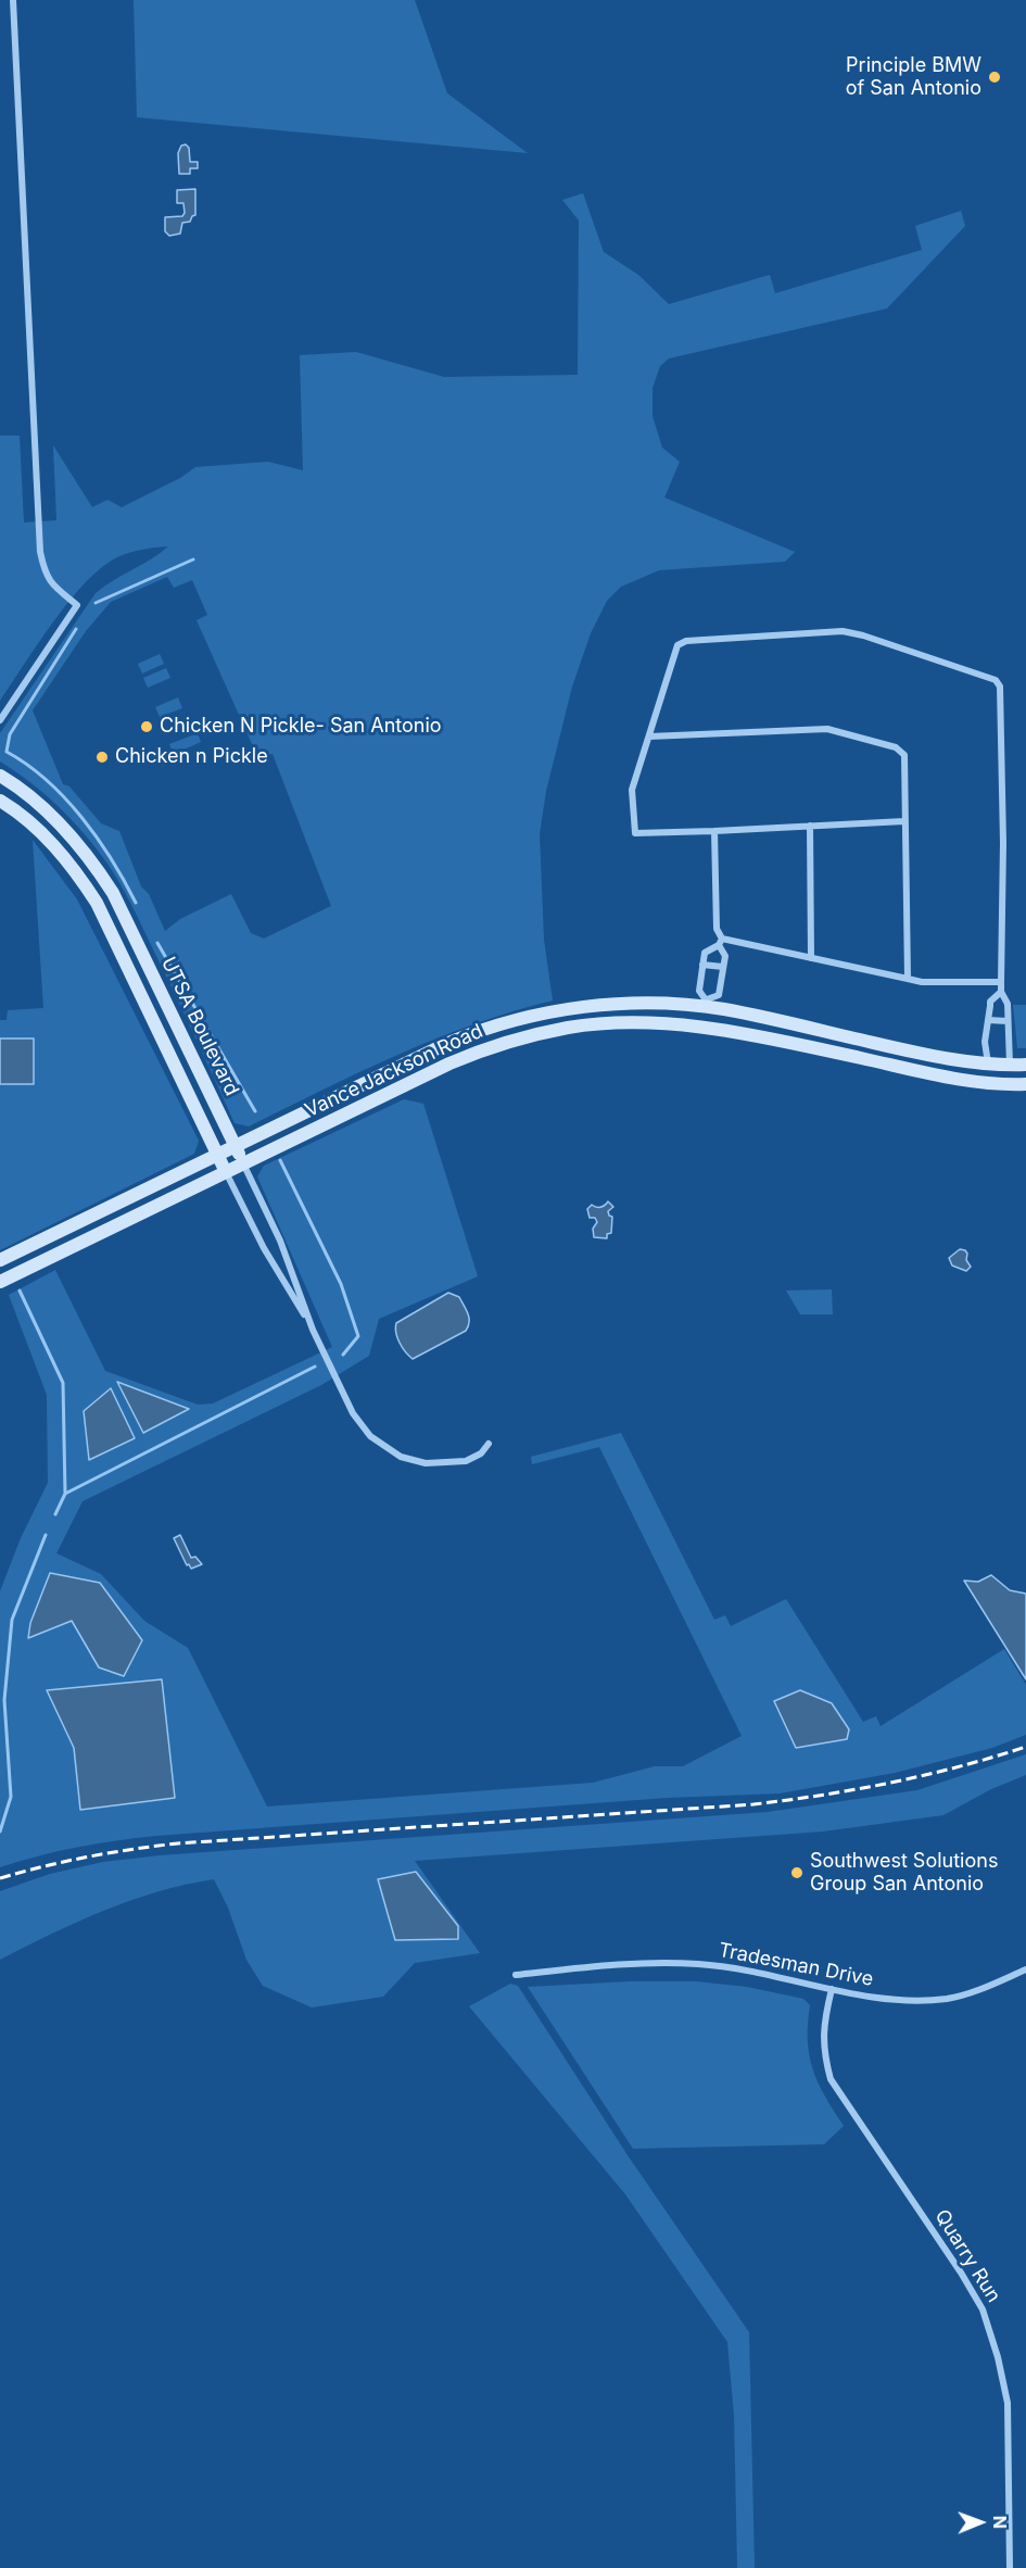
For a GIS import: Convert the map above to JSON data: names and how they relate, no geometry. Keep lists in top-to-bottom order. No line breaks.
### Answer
{"streets":{"main road":["UTSA Boulevard","Vance Jackson Road"],"street":["Tradesman Drive","Quarry Run"]},"crossings":[["UTSA Boulevard","Vance Jackson Road"],["Tradesman Drive","Quarry Run"]],"places":["Principle BMW of San Antonio","Chicken N Pickle- San Antonio","Chicken n Pickle","Southwest Solutions Group San Antonio"],"north":"right"}
